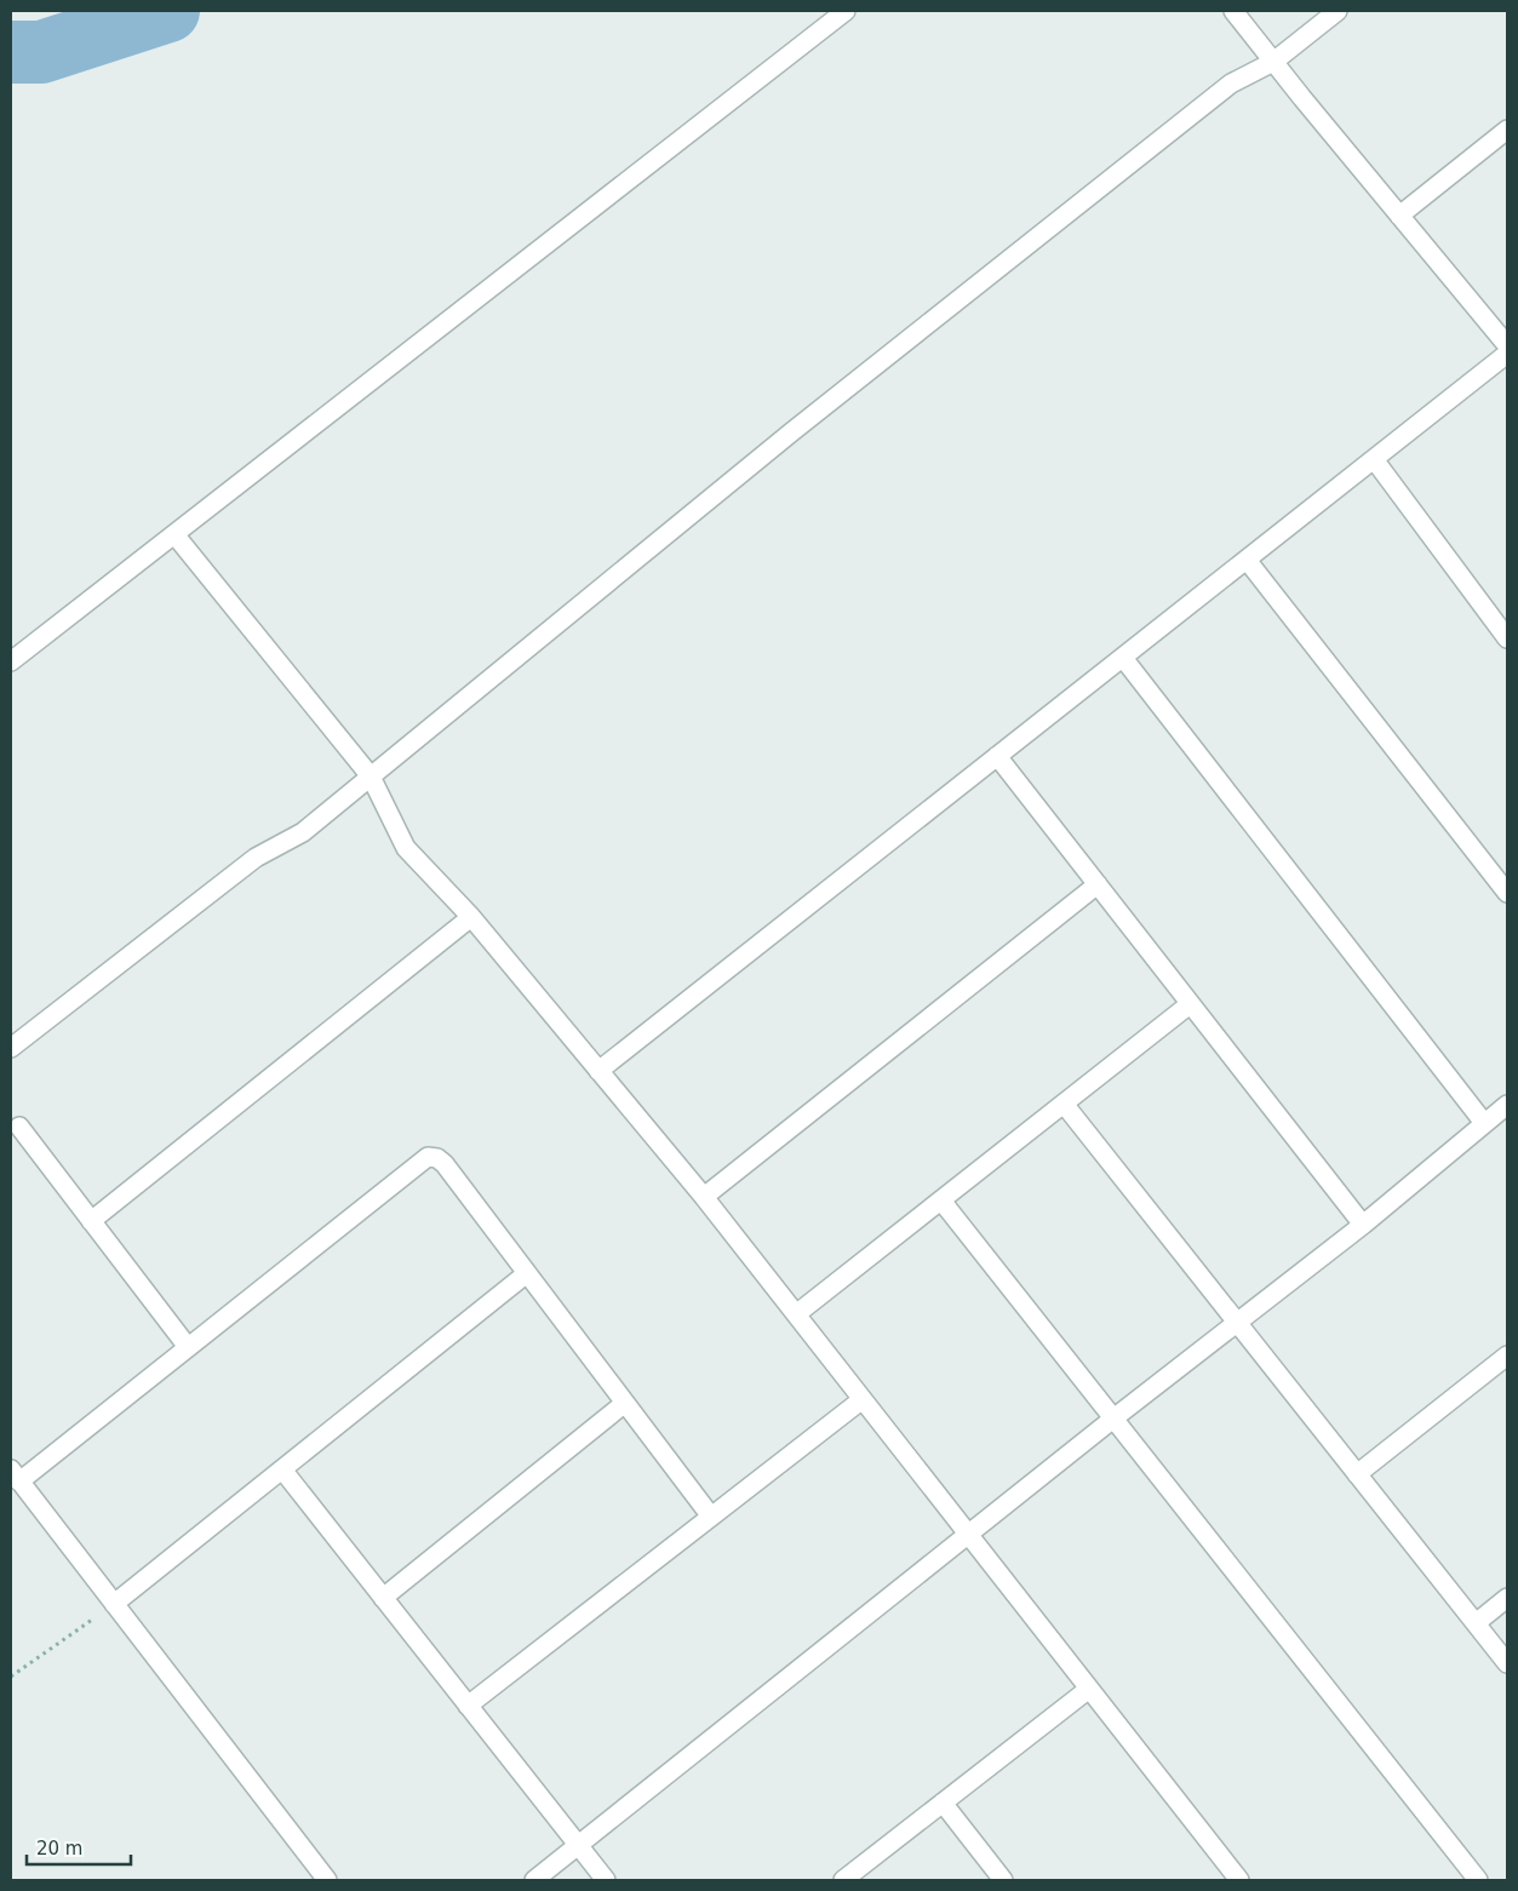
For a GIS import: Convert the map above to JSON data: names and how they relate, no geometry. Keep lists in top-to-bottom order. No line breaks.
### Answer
{"scale_bar":"20 m"}
